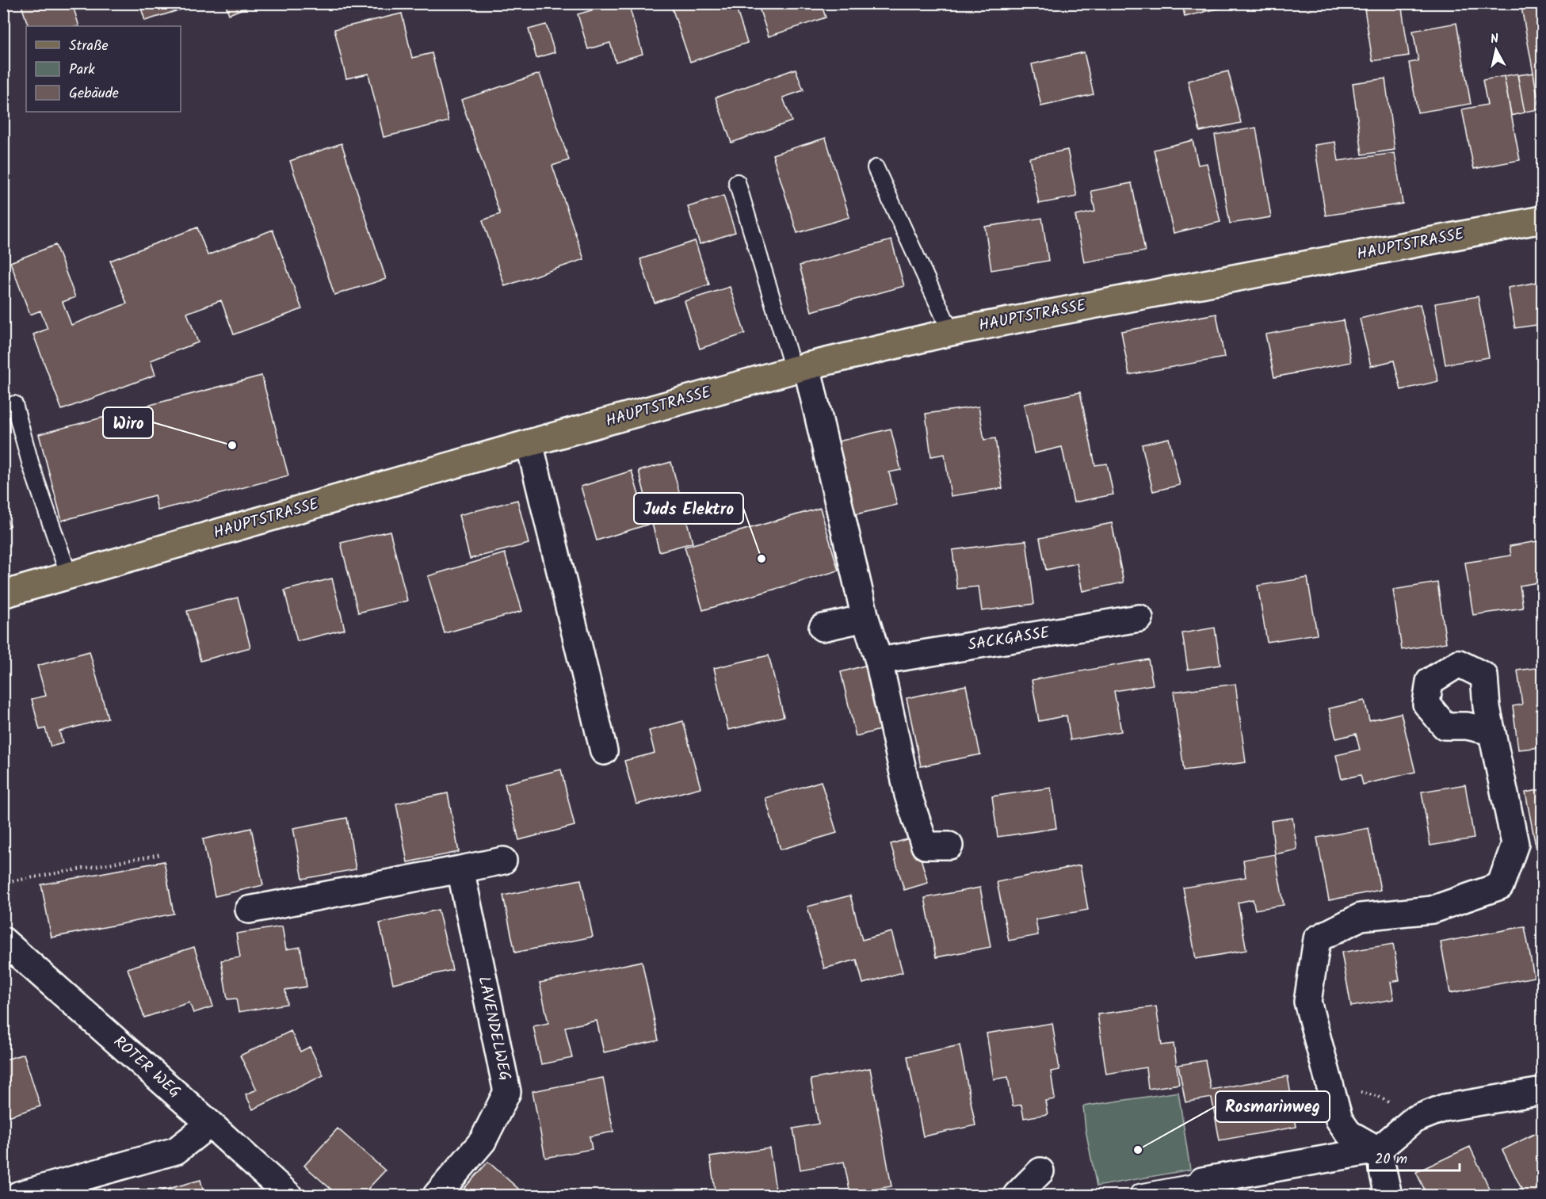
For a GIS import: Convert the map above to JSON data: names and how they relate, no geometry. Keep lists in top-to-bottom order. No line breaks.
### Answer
{"streets":{"main road":["HAUPTSTRASSE"],"street":["SACKGASSE","LAVENDELWEG","ROTER WEG"]},"places":["Wiro","Juds Elektro","Rosmarinweg"],"legend":["Straße","Park","Gebäude"],"scale_bar":"20 m","north":"top"}
